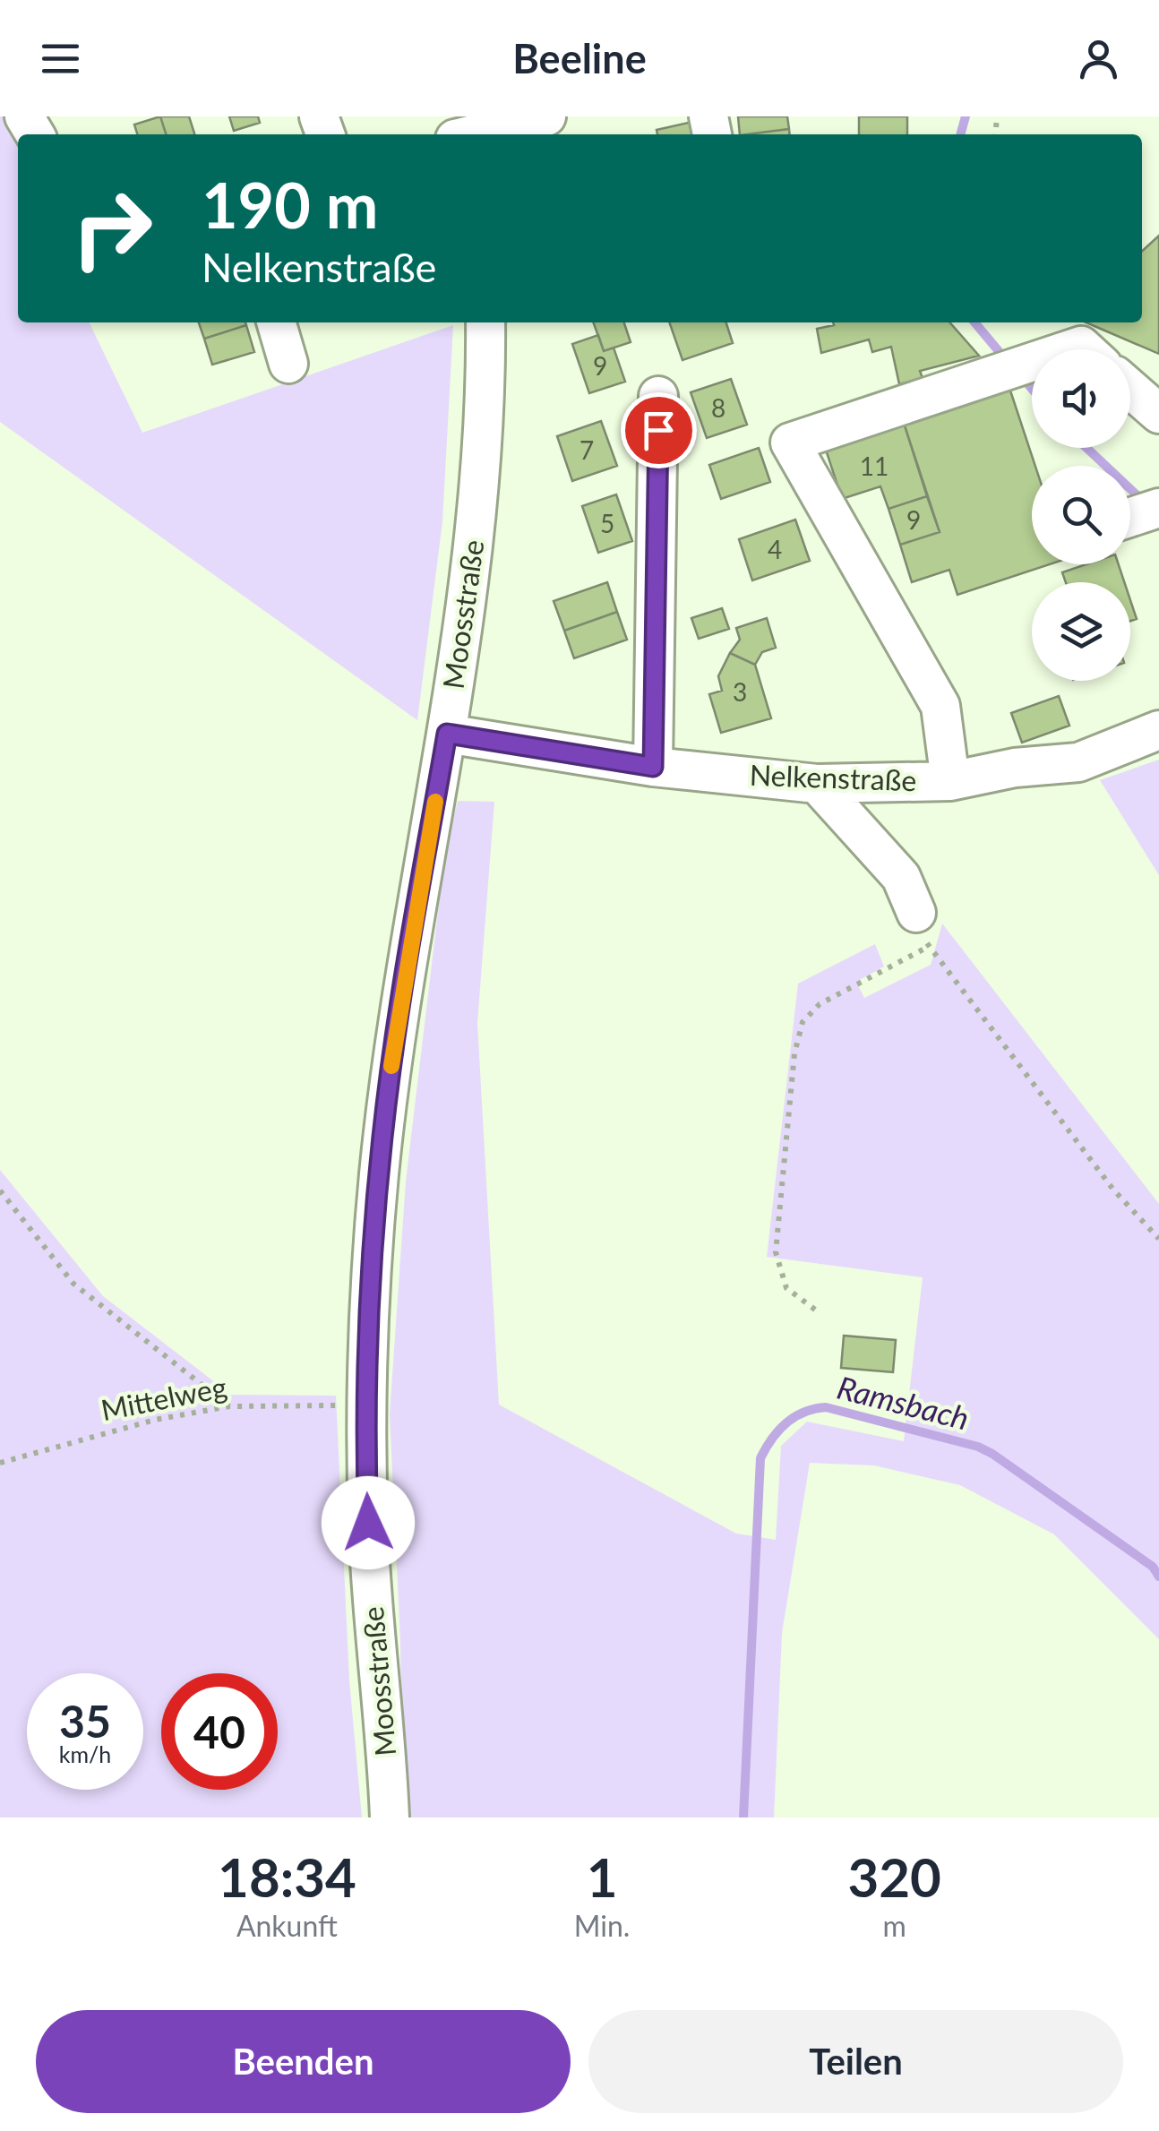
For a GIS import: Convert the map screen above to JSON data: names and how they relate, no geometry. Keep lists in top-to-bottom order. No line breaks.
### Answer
{"streets":{"street":["Moosstraße","Nelkenstraße"],"path":["Mittelweg"]},"crossings":[["Moosstraße","Nelkenstraße"]],"water":["Ramsbach"],"house_numbers":["9","8","7","11","9","5","4","3"],"page":{"header":"Beeline","turn":["190 m","Nelkenstraße"],"speed":"35 km/h","limit":"40","eta":["18:34","Ankunft","1","Min.","320","m"],"buttons":["Beenden","Teilen"]}}
